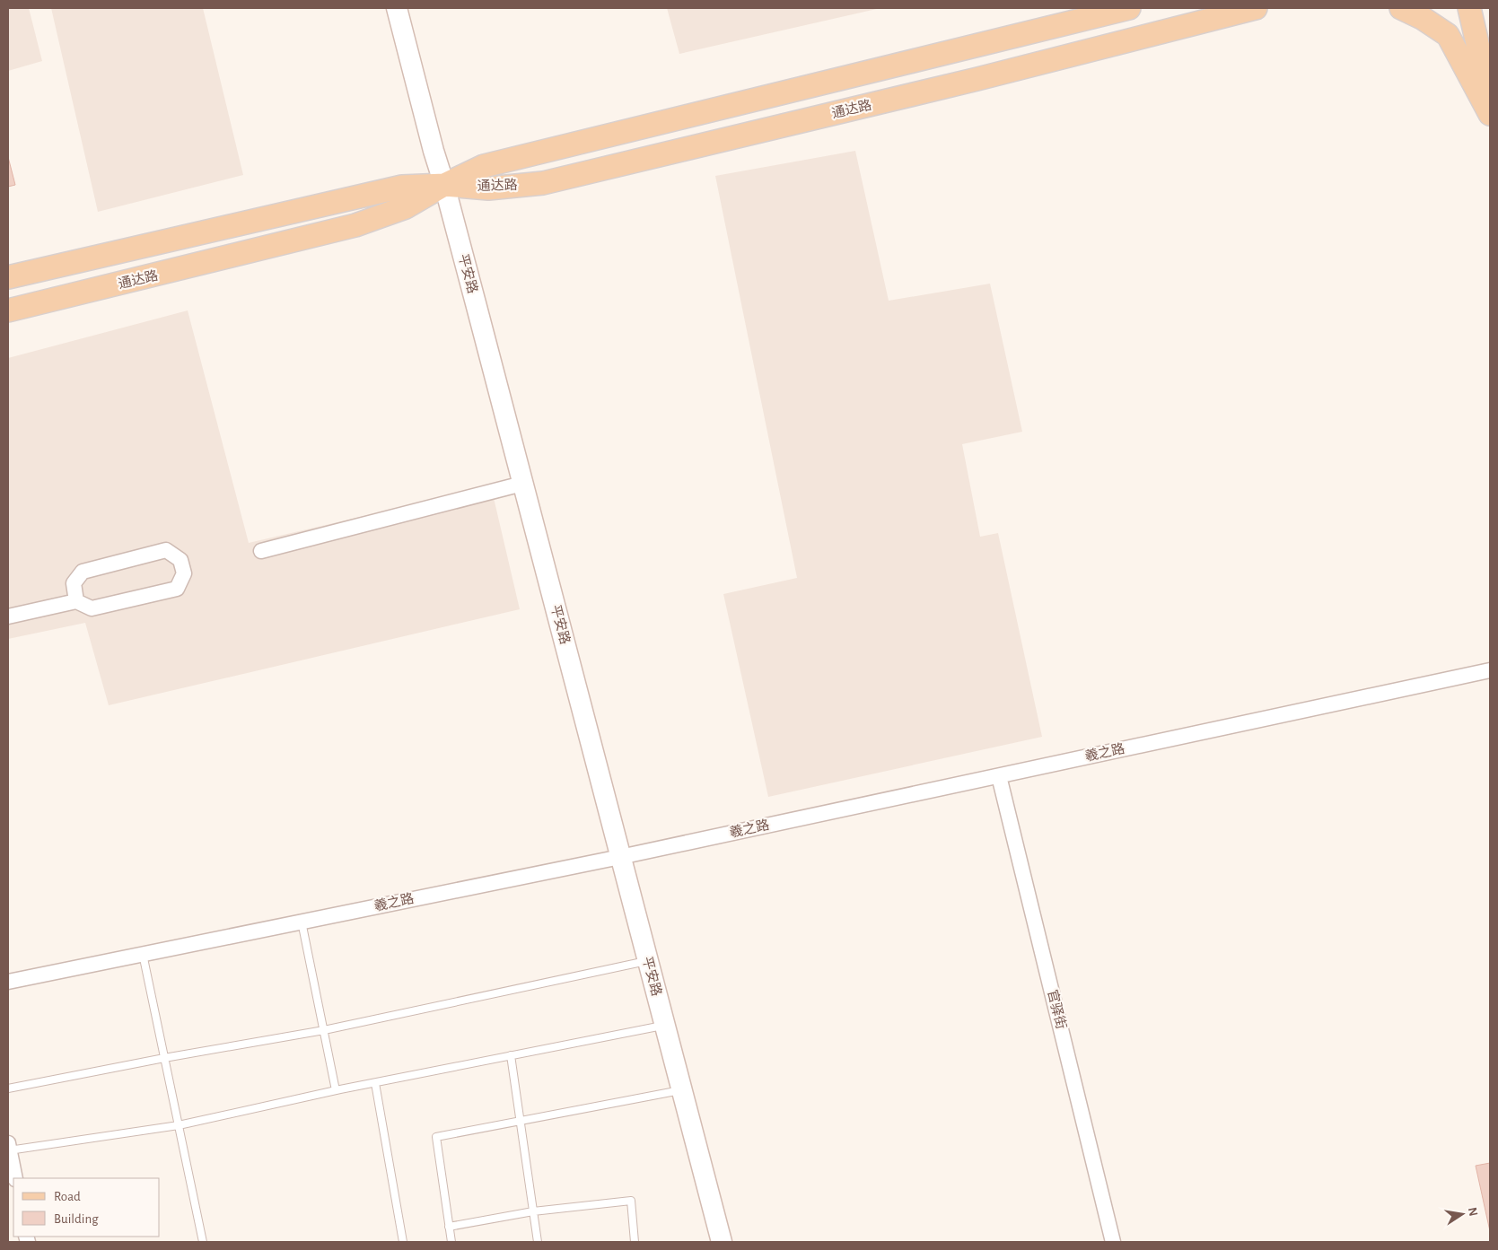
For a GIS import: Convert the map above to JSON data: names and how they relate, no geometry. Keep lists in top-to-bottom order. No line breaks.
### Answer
{"streets":{"main road":["通达路","平安路"],"street":["羲之路","官驿街"]},"crossings":[["通达路","平安路"],["平安路","羲之路"],["羲之路","官驿街"]],"legend":["Road","Building"],"north":"right"}
